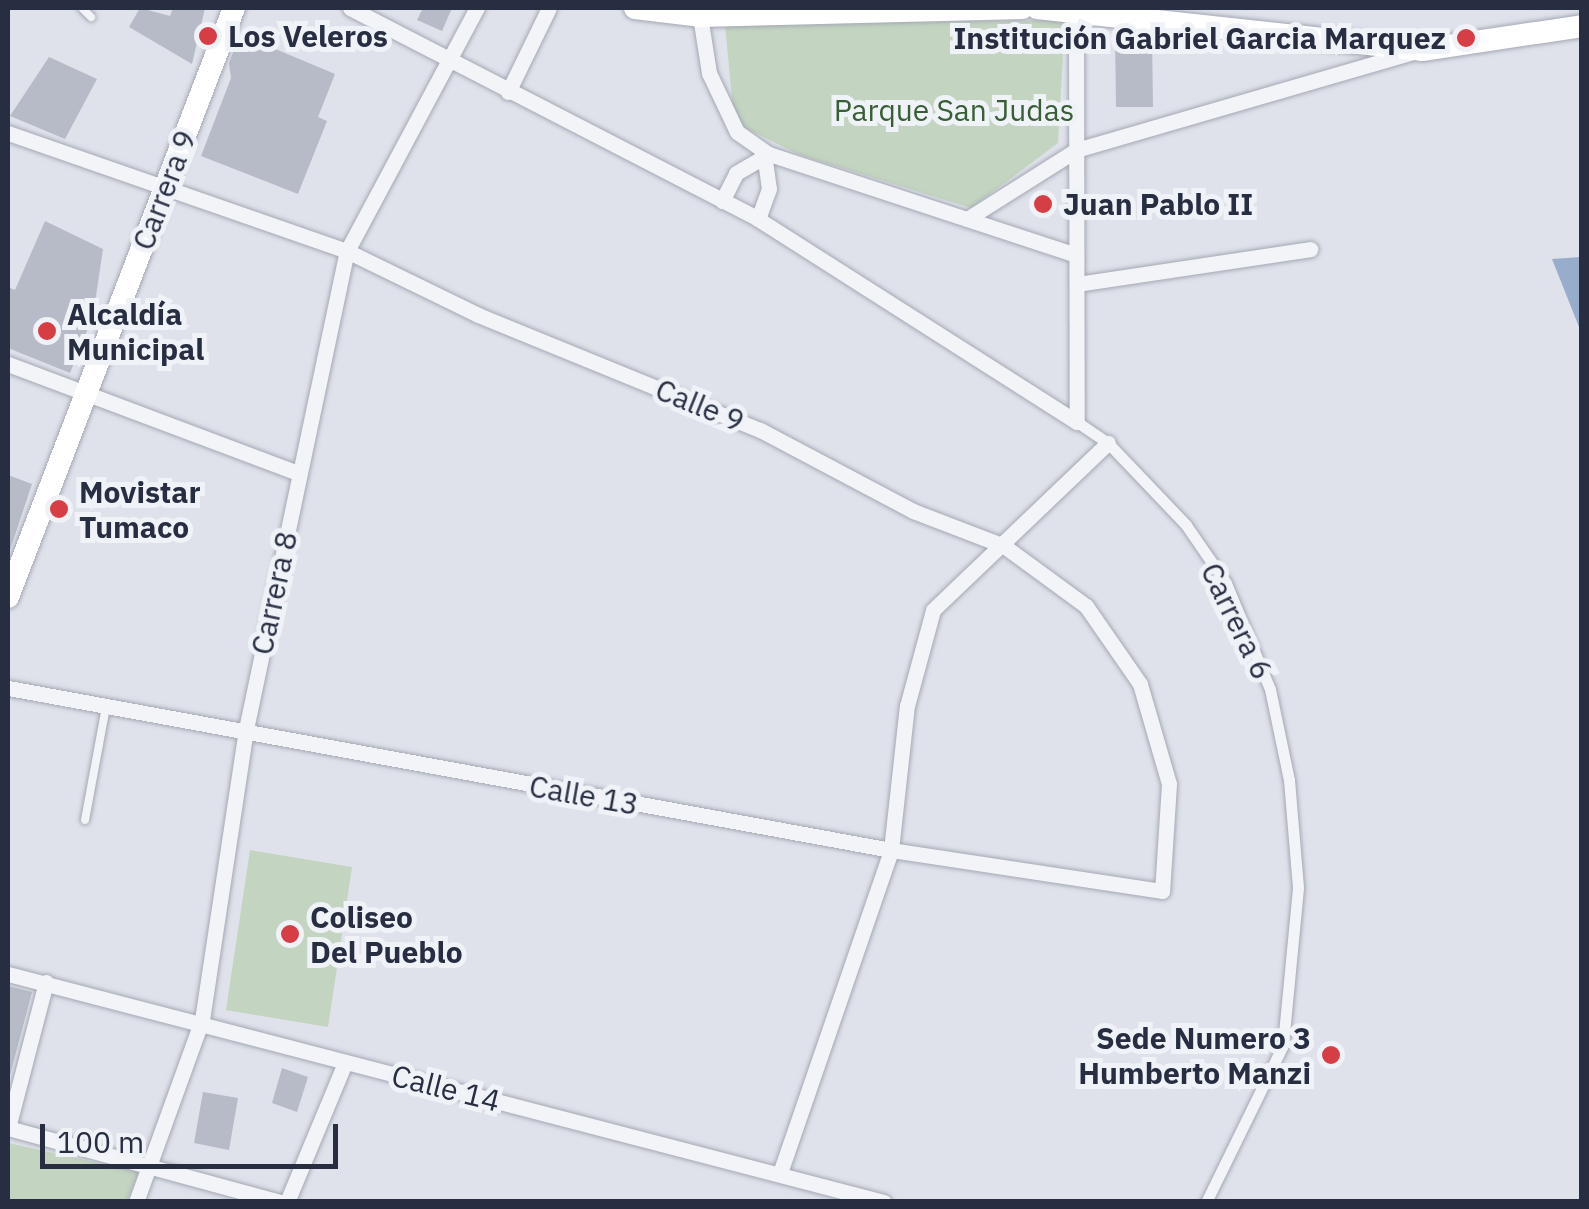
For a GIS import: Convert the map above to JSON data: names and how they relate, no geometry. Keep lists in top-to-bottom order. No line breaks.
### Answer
{"streets":{"main road":["Carrera 9"],"street":["Calle 9","Carrera 8","Carrera 6","Calle 13","Calle 14"]},"crossings":[["Carrera 9","Calle 9"],["Calle 9","Carrera 8"],["Calle 9","Calle 13"],["Carrera 8","Calle 13"],["Carrera 8","Calle 14"]],"parks":["Parque San Judas"],"places":["Los Veleros","Institución Gabriel Garcia Marquez","Juan Pablo II","Alcaldía Municipal","Movistar Tumaco","Coliseo Del Pueblo","Sede Numero 3 Humberto Manzi"],"scale_bar":"100 m"}
